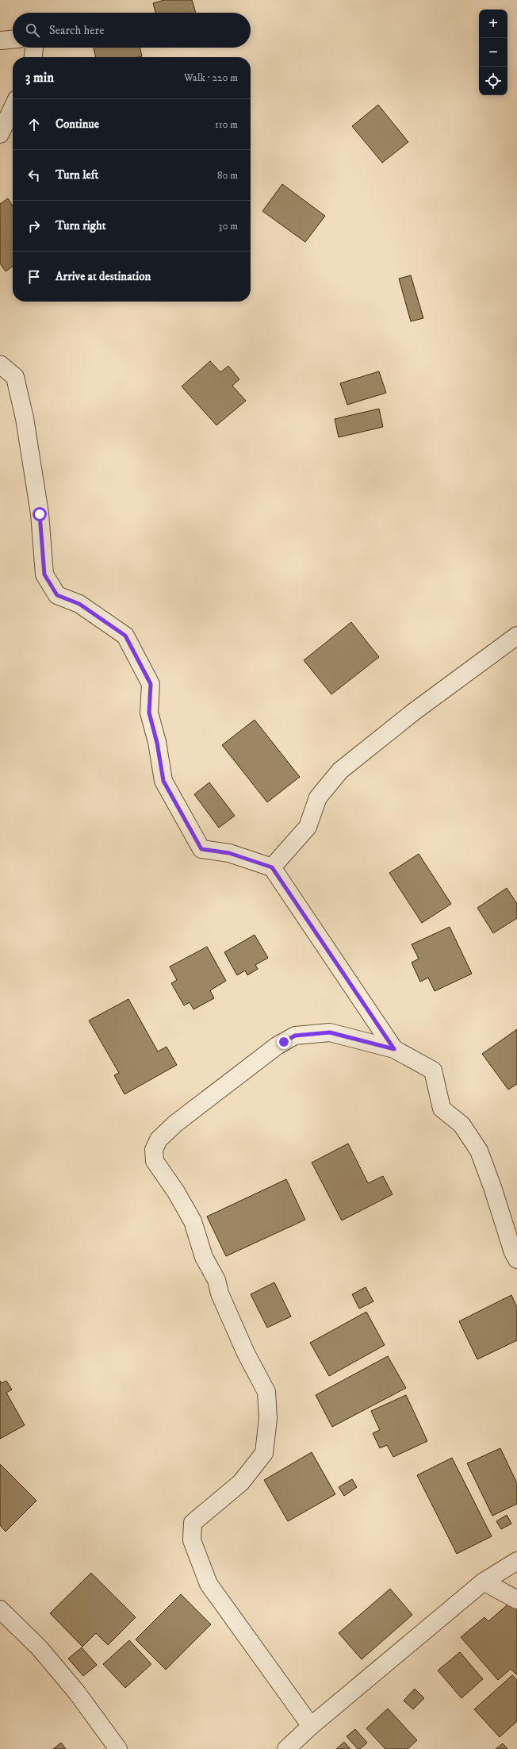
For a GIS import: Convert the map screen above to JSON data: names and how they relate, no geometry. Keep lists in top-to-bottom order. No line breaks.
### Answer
{"page":{"map_buttons":["+","−"],"search":"Search here","heading":["3 min","Walk · 220 m"],"list":[["Continue","110 m"],["Turn left","80 m"],["Turn right","30 m"],"Arrive at destination"]}}
